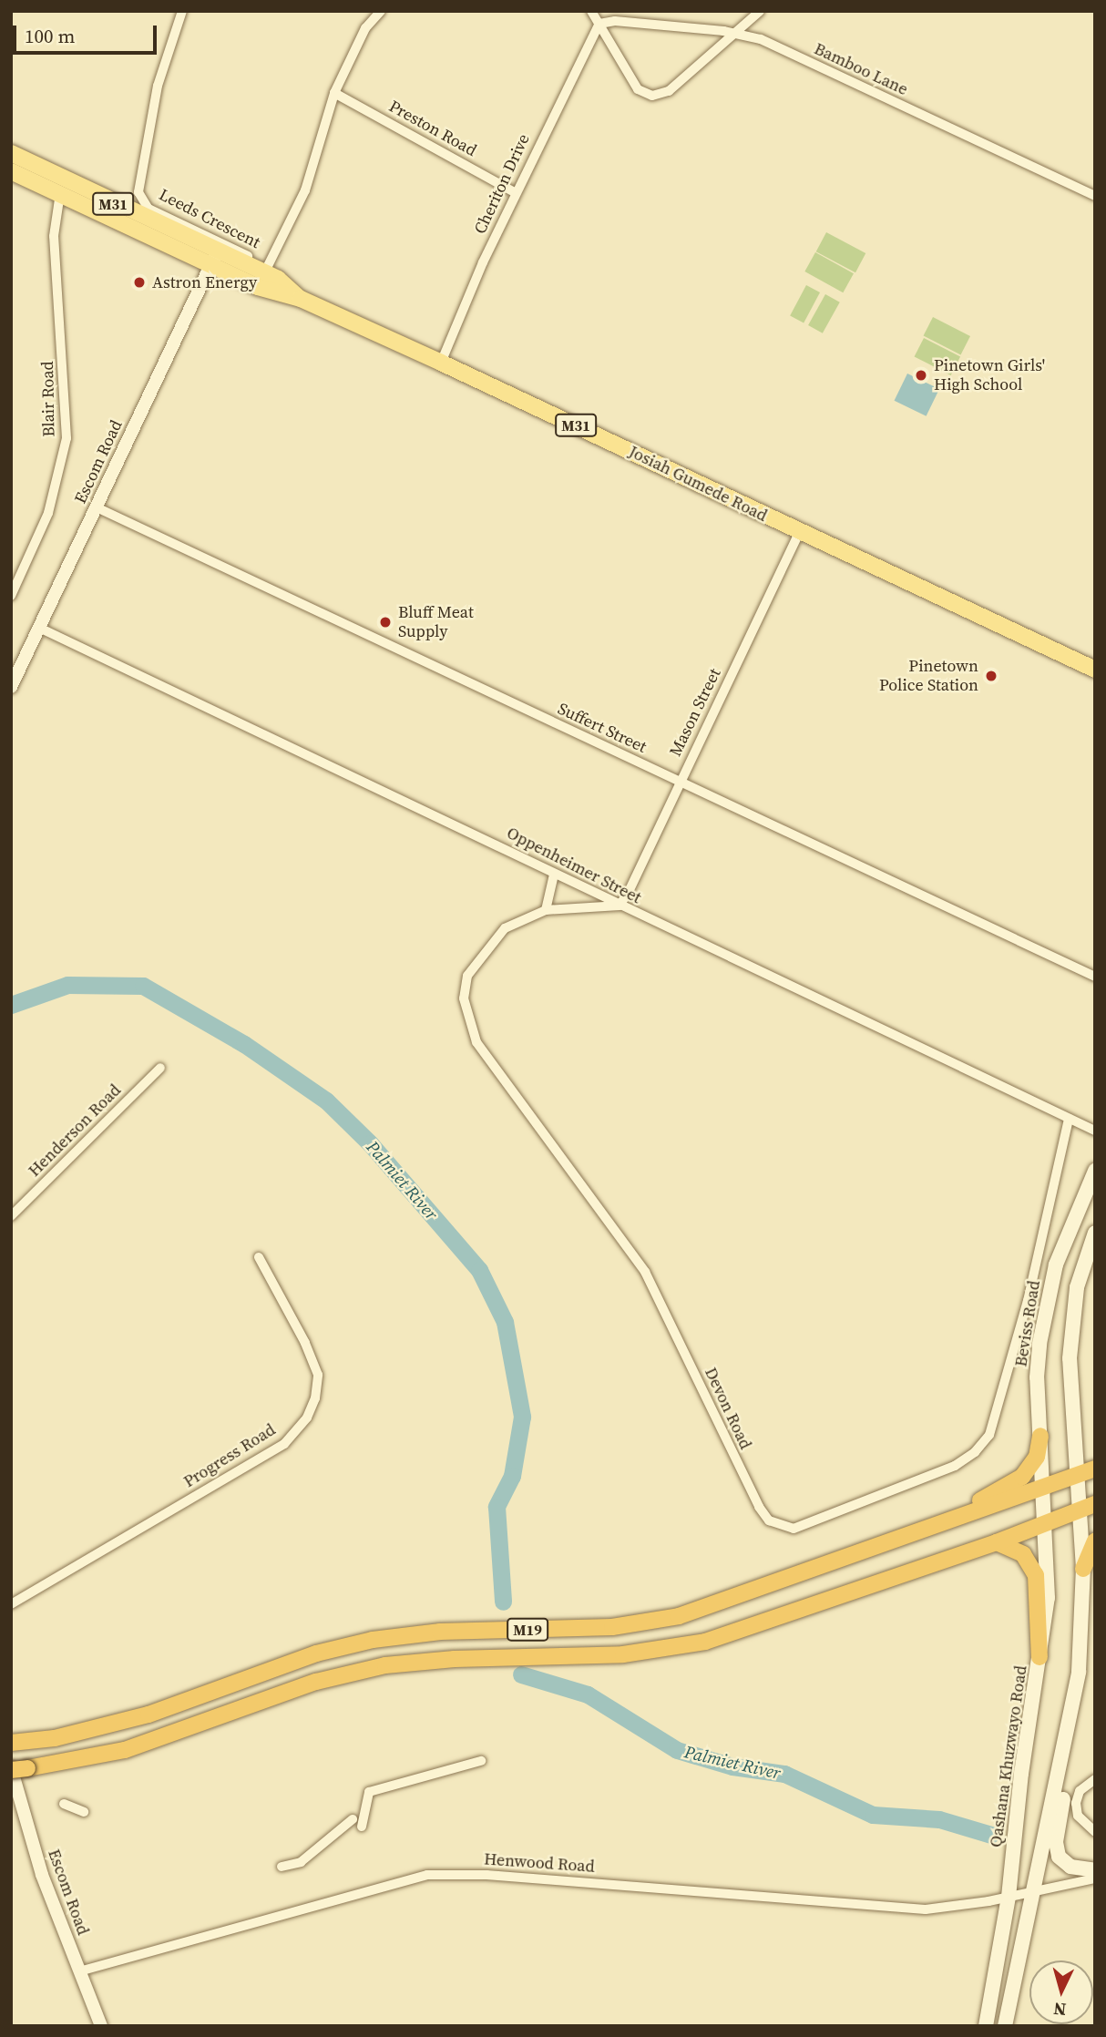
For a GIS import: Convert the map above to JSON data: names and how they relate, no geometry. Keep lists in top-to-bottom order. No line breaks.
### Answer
{"streets":{"highway":["M19"],"main road":["M31","Josiah Gumede Road","Beviss Road","Qashana Khuzwayo Road"],"street":["Bamboo Lane","Preston Road","Cheriton Drive","Leeds Crescent","Blair Road","Escom Road","Mason Street","Suffert Street","Oppenheimer Street","Henderson Road","Devon Road","Progress Road","Henwood Road"]},"crossings":[["Bamboo Lane","Cheriton Drive"],["Preston Road","Cheriton Drive"],["Preston Road","Leeds Crescent"],["Cheriton Drive","Josiah Gumede Road"],["Leeds Crescent","Josiah Gumede Road"],["Blair Road","Josiah Gumede Road"],["Escom Road","Josiah Gumede Road"],["Escom Road","Suffert Street"],["Escom Road","Oppenheimer Street"],["Escom Road","M19"],["Escom Road","Henwood Road"],["Josiah Gumede Road","Mason Street"],["Mason Street","Suffert Street"],["Mason Street","Oppenheimer Street"],["Mason Street","Devon Road"],["Oppenheimer Street","Devon Road"],["Beviss Road","M19"],["Beviss Road","Qashana Khuzwayo Road"],["M19","Qashana Khuzwayo Road"],["Qashana Khuzwayo Road","Henwood Road"]],"water":["Palmiet River"],"places":["Astron Energy","Pinetown Girls' High School","Bluff Meat Supply","Pinetown Police Station"],"scale_bar":"100 m","north":"bottom"}
